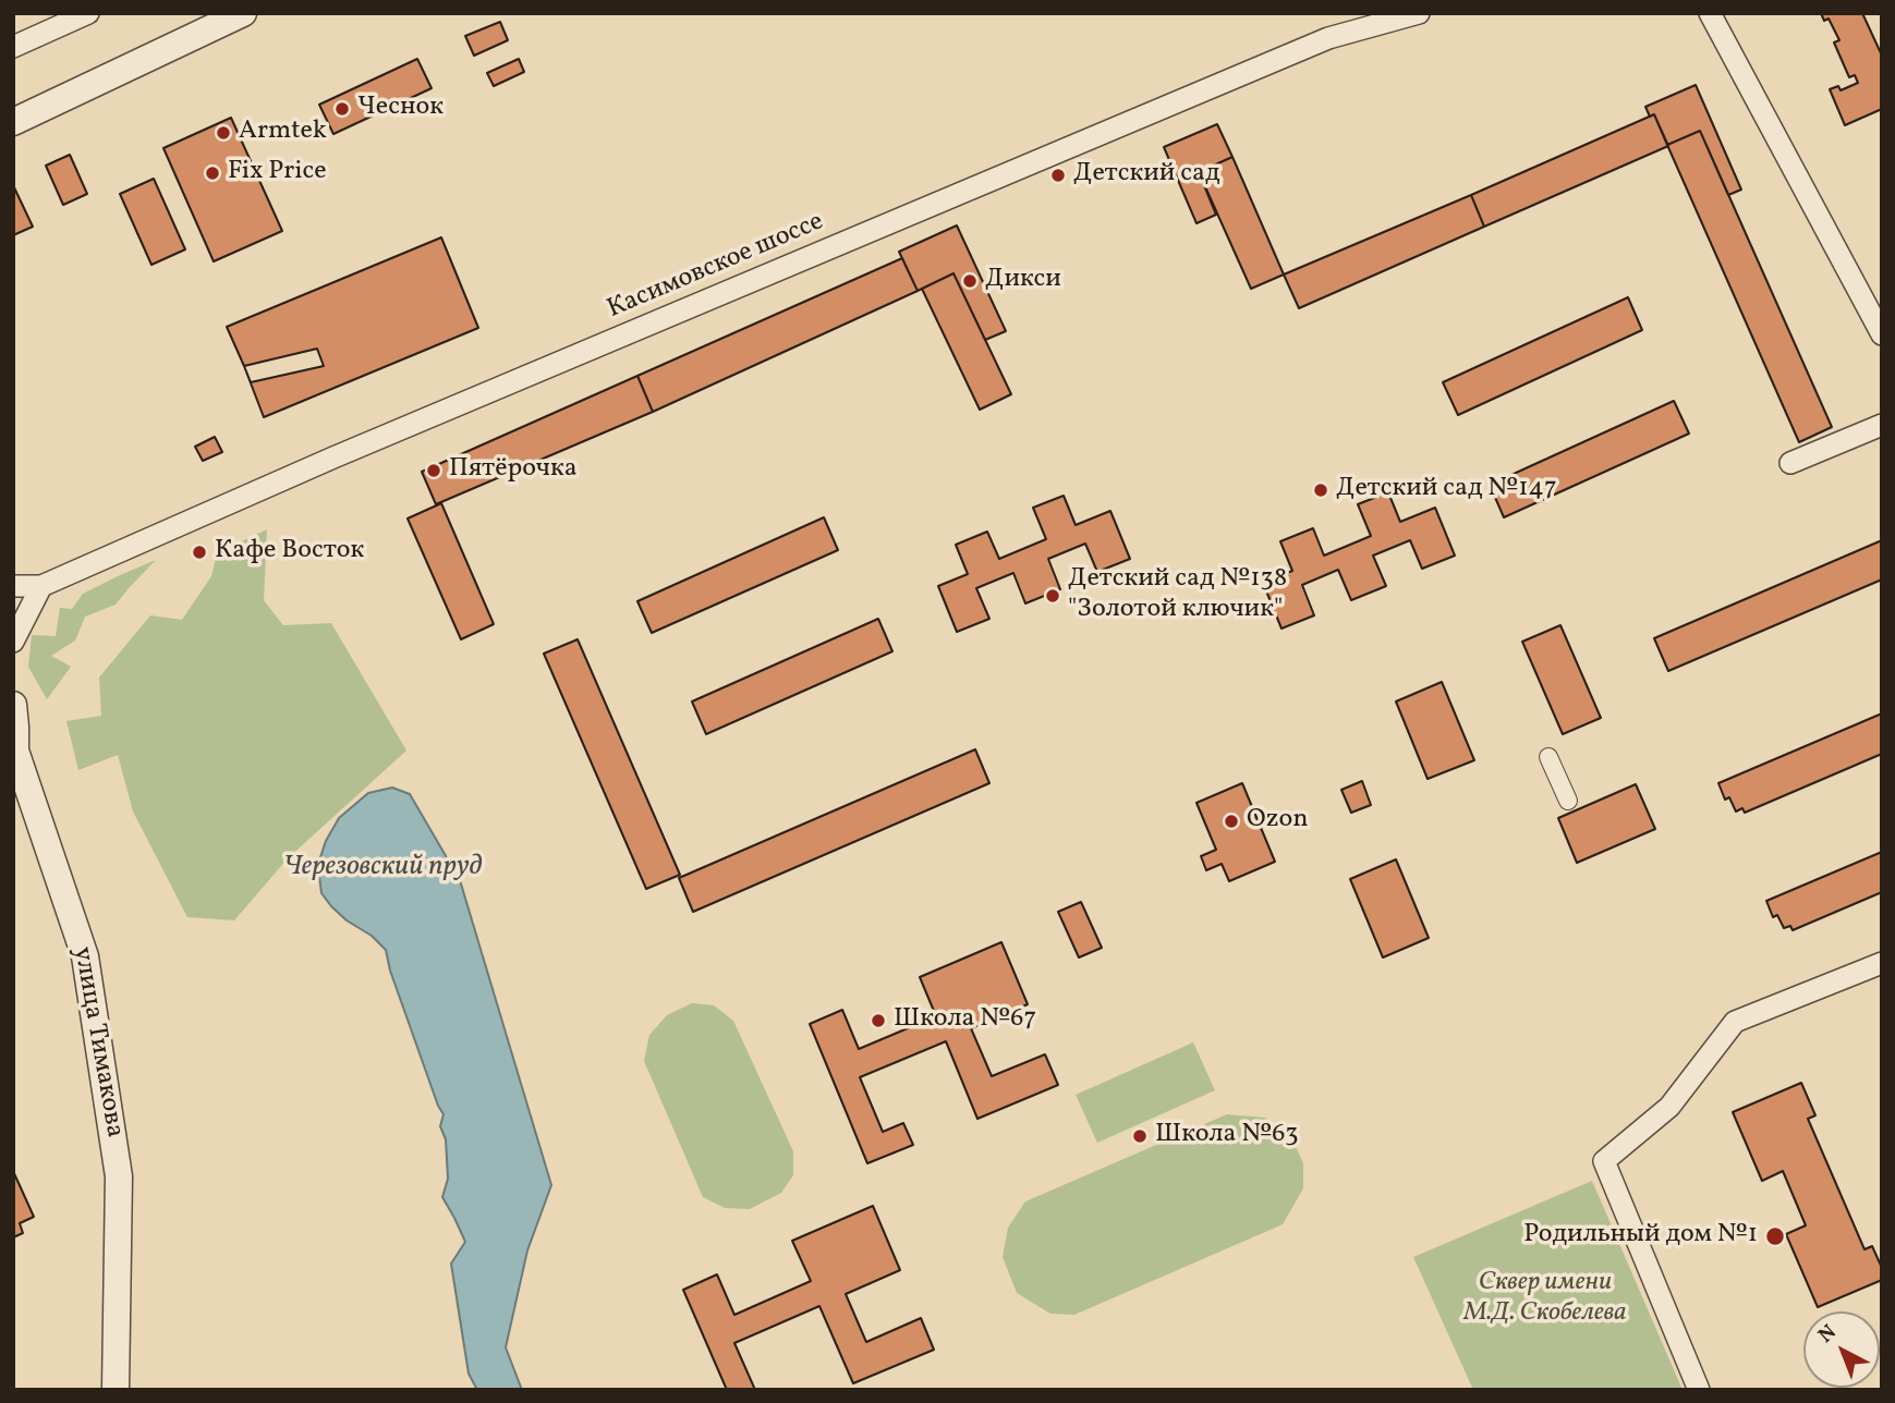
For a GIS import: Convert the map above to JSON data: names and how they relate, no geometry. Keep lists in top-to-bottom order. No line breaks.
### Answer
{"streets":{"street":["Касимовское шоссе","улица Тимакова"]},"water":["Черезовский пруд"],"parks":["Сквер имени М.Д. Скобелева"],"places":["Чеснок","Armtek","Fix Price","Детский сад","Дикси","Пятёрочка","Детский сад №147","Кафе Восток","Детский сад №138 \"Золотой ключик\"","Ozon","Школа №67","Школа №63","Родильный дом №1"],"north":"top left"}
